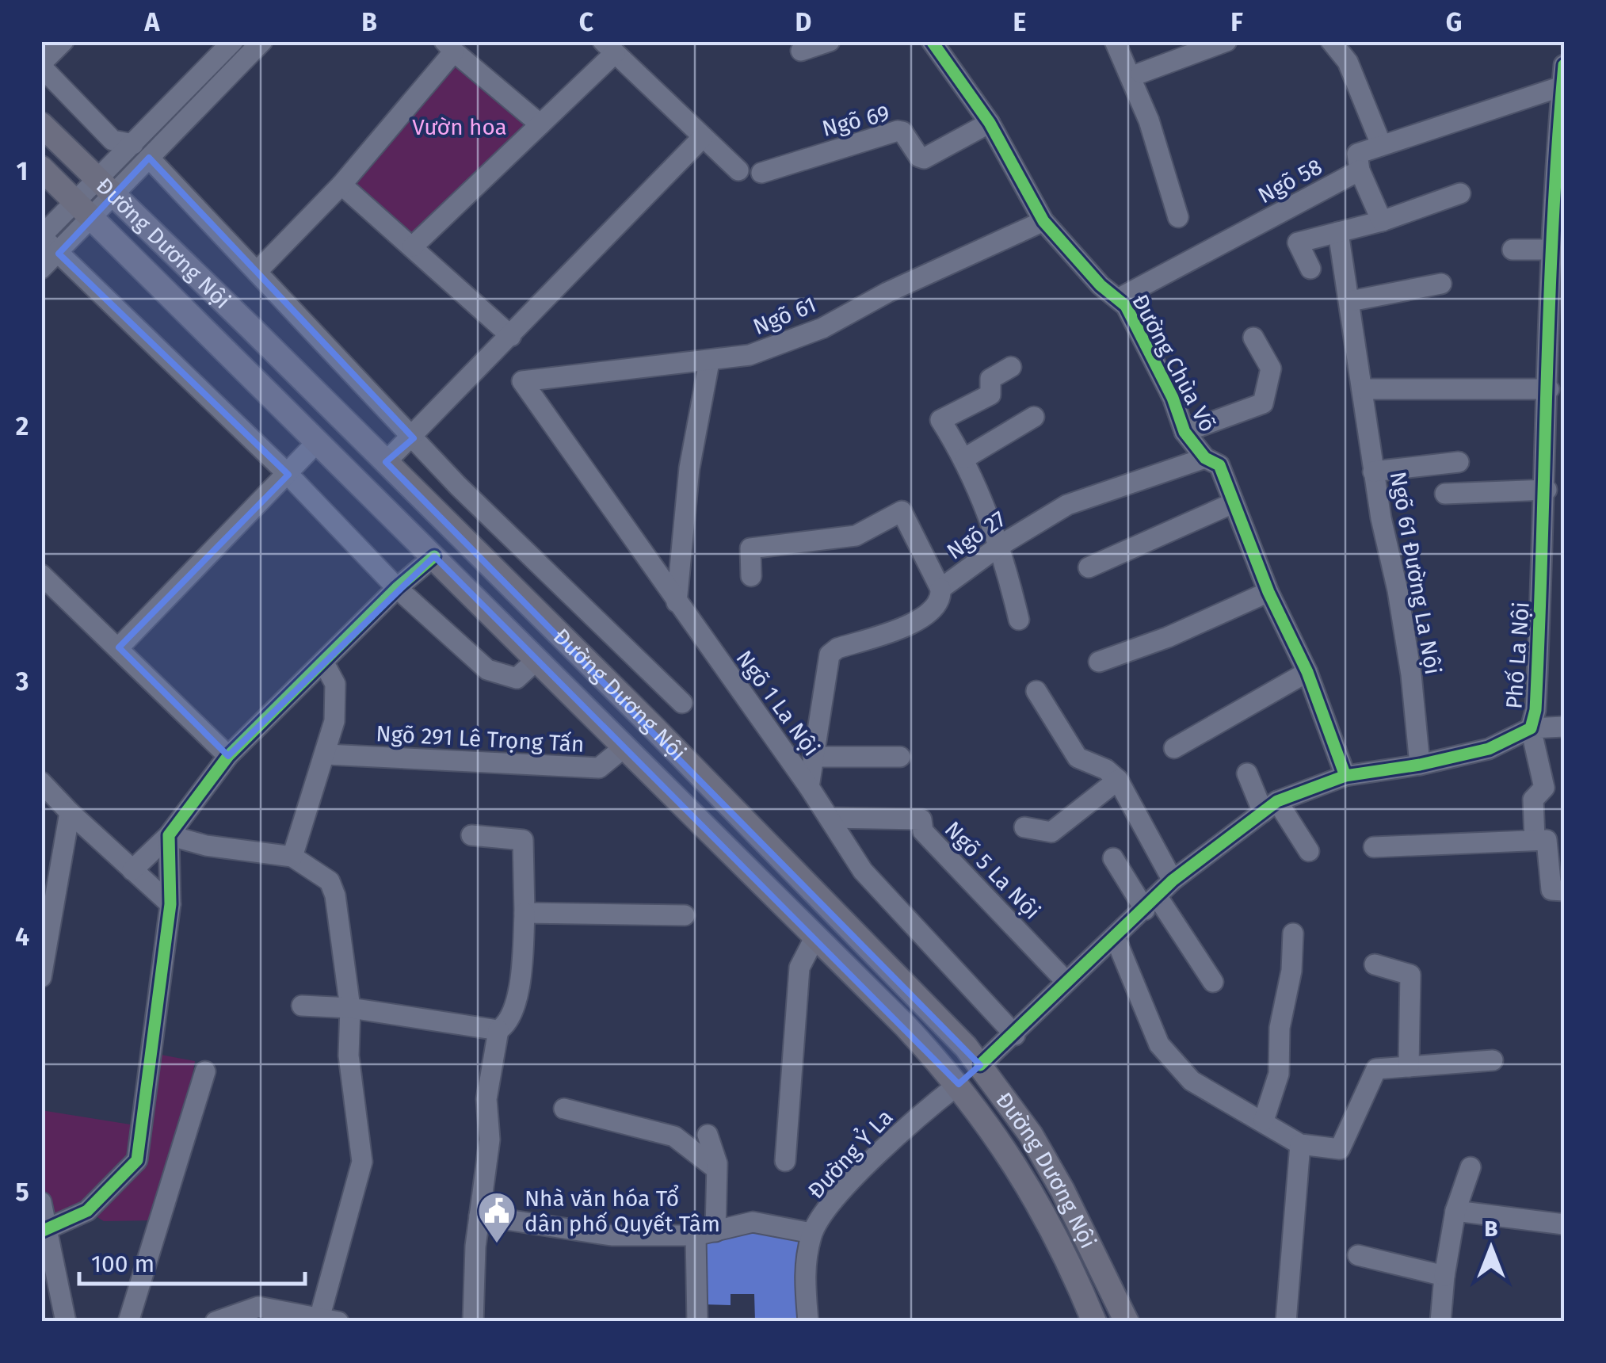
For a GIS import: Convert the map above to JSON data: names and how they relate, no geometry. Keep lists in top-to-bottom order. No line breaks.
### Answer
{"streets":{"main road":["Đường Dương Nội"],"street":["Ngõ 69","Ngõ 58","Ngõ 61","Đường Chùa Võ","Ngõ 27","Ngõ 61 Đường La Nội","Phố La Nội","Ngõ 1 La Nội","Ngõ 291 Lê Trọng Tấn","Ngõ 5 La Nội","Đường Ỷ La"]},"crossings":[["Ngõ 69","Đường Chùa Võ"],["Ngõ 58","Đường Chùa Võ"],["Đường Dương Nội","Phố La Nội"],["Đường Dương Nội","Ngõ 291 Lê Trọng Tấn"],["Đường Dương Nội","Đường Ỷ La"],["Ngõ 61","Đường Chùa Võ"],["Ngõ 61","Ngõ 1 La Nội"],["Đường Chùa Võ","Ngõ 27"],["Đường Chùa Võ","Phố La Nội"],["Ngõ 61 Đường La Nội","Phố La Nội"],["Phố La Nội","Ngõ 1 La Nội"],["Phố La Nội","Ngõ 5 La Nội"],["Ngõ 1 La Nội","Ngõ 5 La Nội"]],"parks":["Vườn hoa"],"places":{"public building":["Nhà văn hóa Tổ dân phố Quyết Tâm"]},"scale_bar":"100 m","north":"top","grid":{"columns":["A","B","C","D","E","F","G"],"rows":["1","2","3","4","5"]}}
